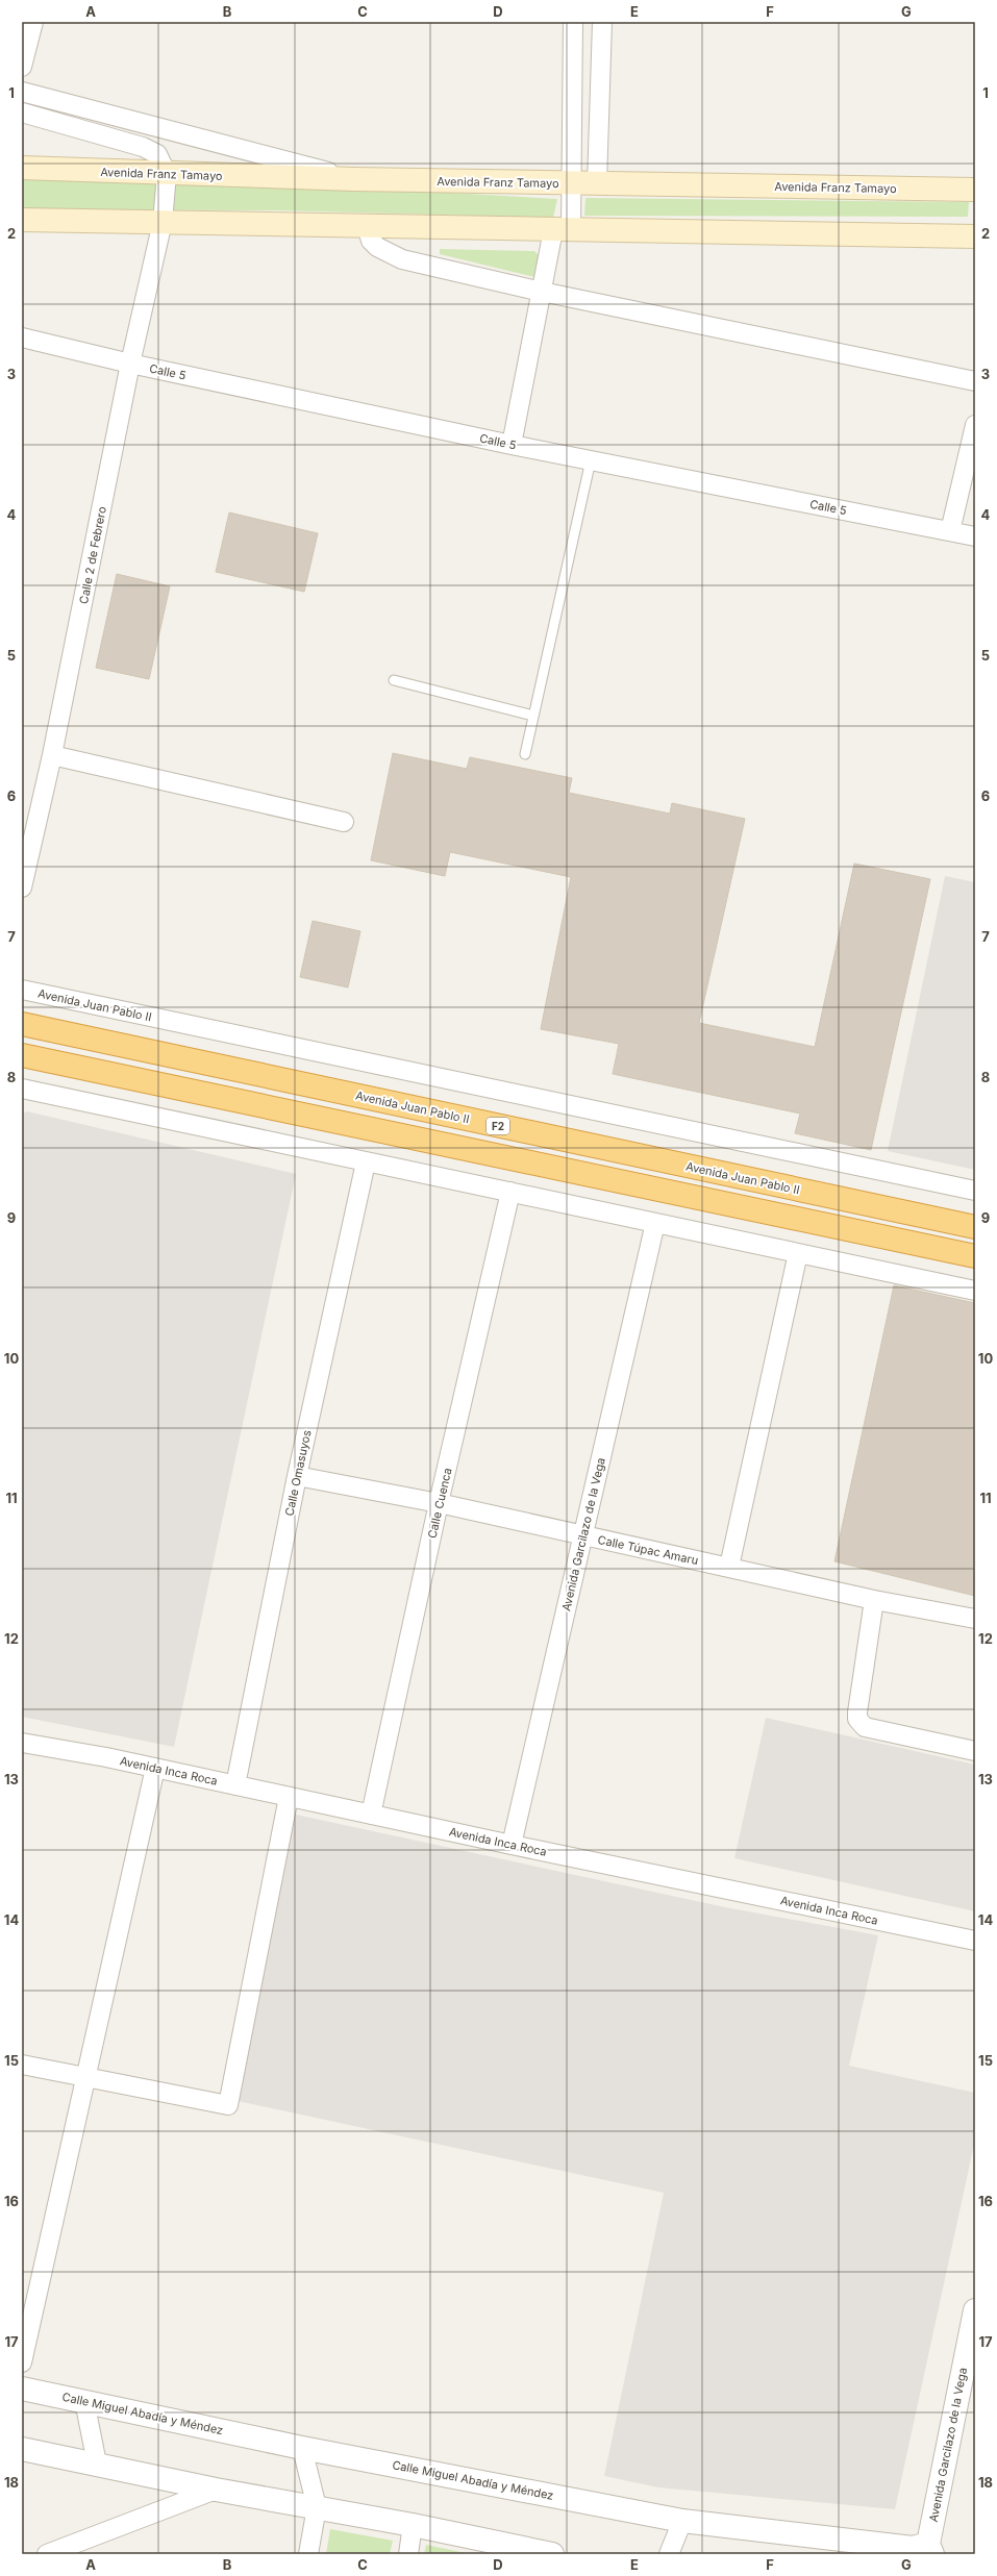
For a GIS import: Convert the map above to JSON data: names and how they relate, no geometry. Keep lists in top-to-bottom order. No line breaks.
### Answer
{"streets":{"highway":["Avenida Juan Pablo II","F2"],"main road":["Avenida Franz Tamayo"],"street":["Calle 5","Calle 2 de Febrero","Calle Omasuyos","Calle Cuenca","Avenida Garcilazo de la Vega","Calle Túpac Amaru","Avenida Inca Roca","Calle Miguel Abadía y Méndez"]},"crossings":[["Avenida Franz Tamayo","Calle 2 de Febrero"],["Calle 5","Calle 2 de Febrero"],["Calle Omasuyos","Calle Túpac Amaru"],["Calle Omasuyos","Avenida Inca Roca"],["Calle Cuenca","Calle Túpac Amaru"],["Calle Cuenca","Avenida Inca Roca"],["Avenida Garcilazo de la Vega","Calle Túpac Amaru"],["Avenida Garcilazo de la Vega","Avenida Inca Roca"],["Avenida Garcilazo de la Vega","Calle Miguel Abadía y Méndez"]],"grid":{"columns":["A","B","C","D","E","F","G"],"rows":["1","2","3","4","5","6","7","8","9","10","11","12","13","14","15","16","17","18"]}}
